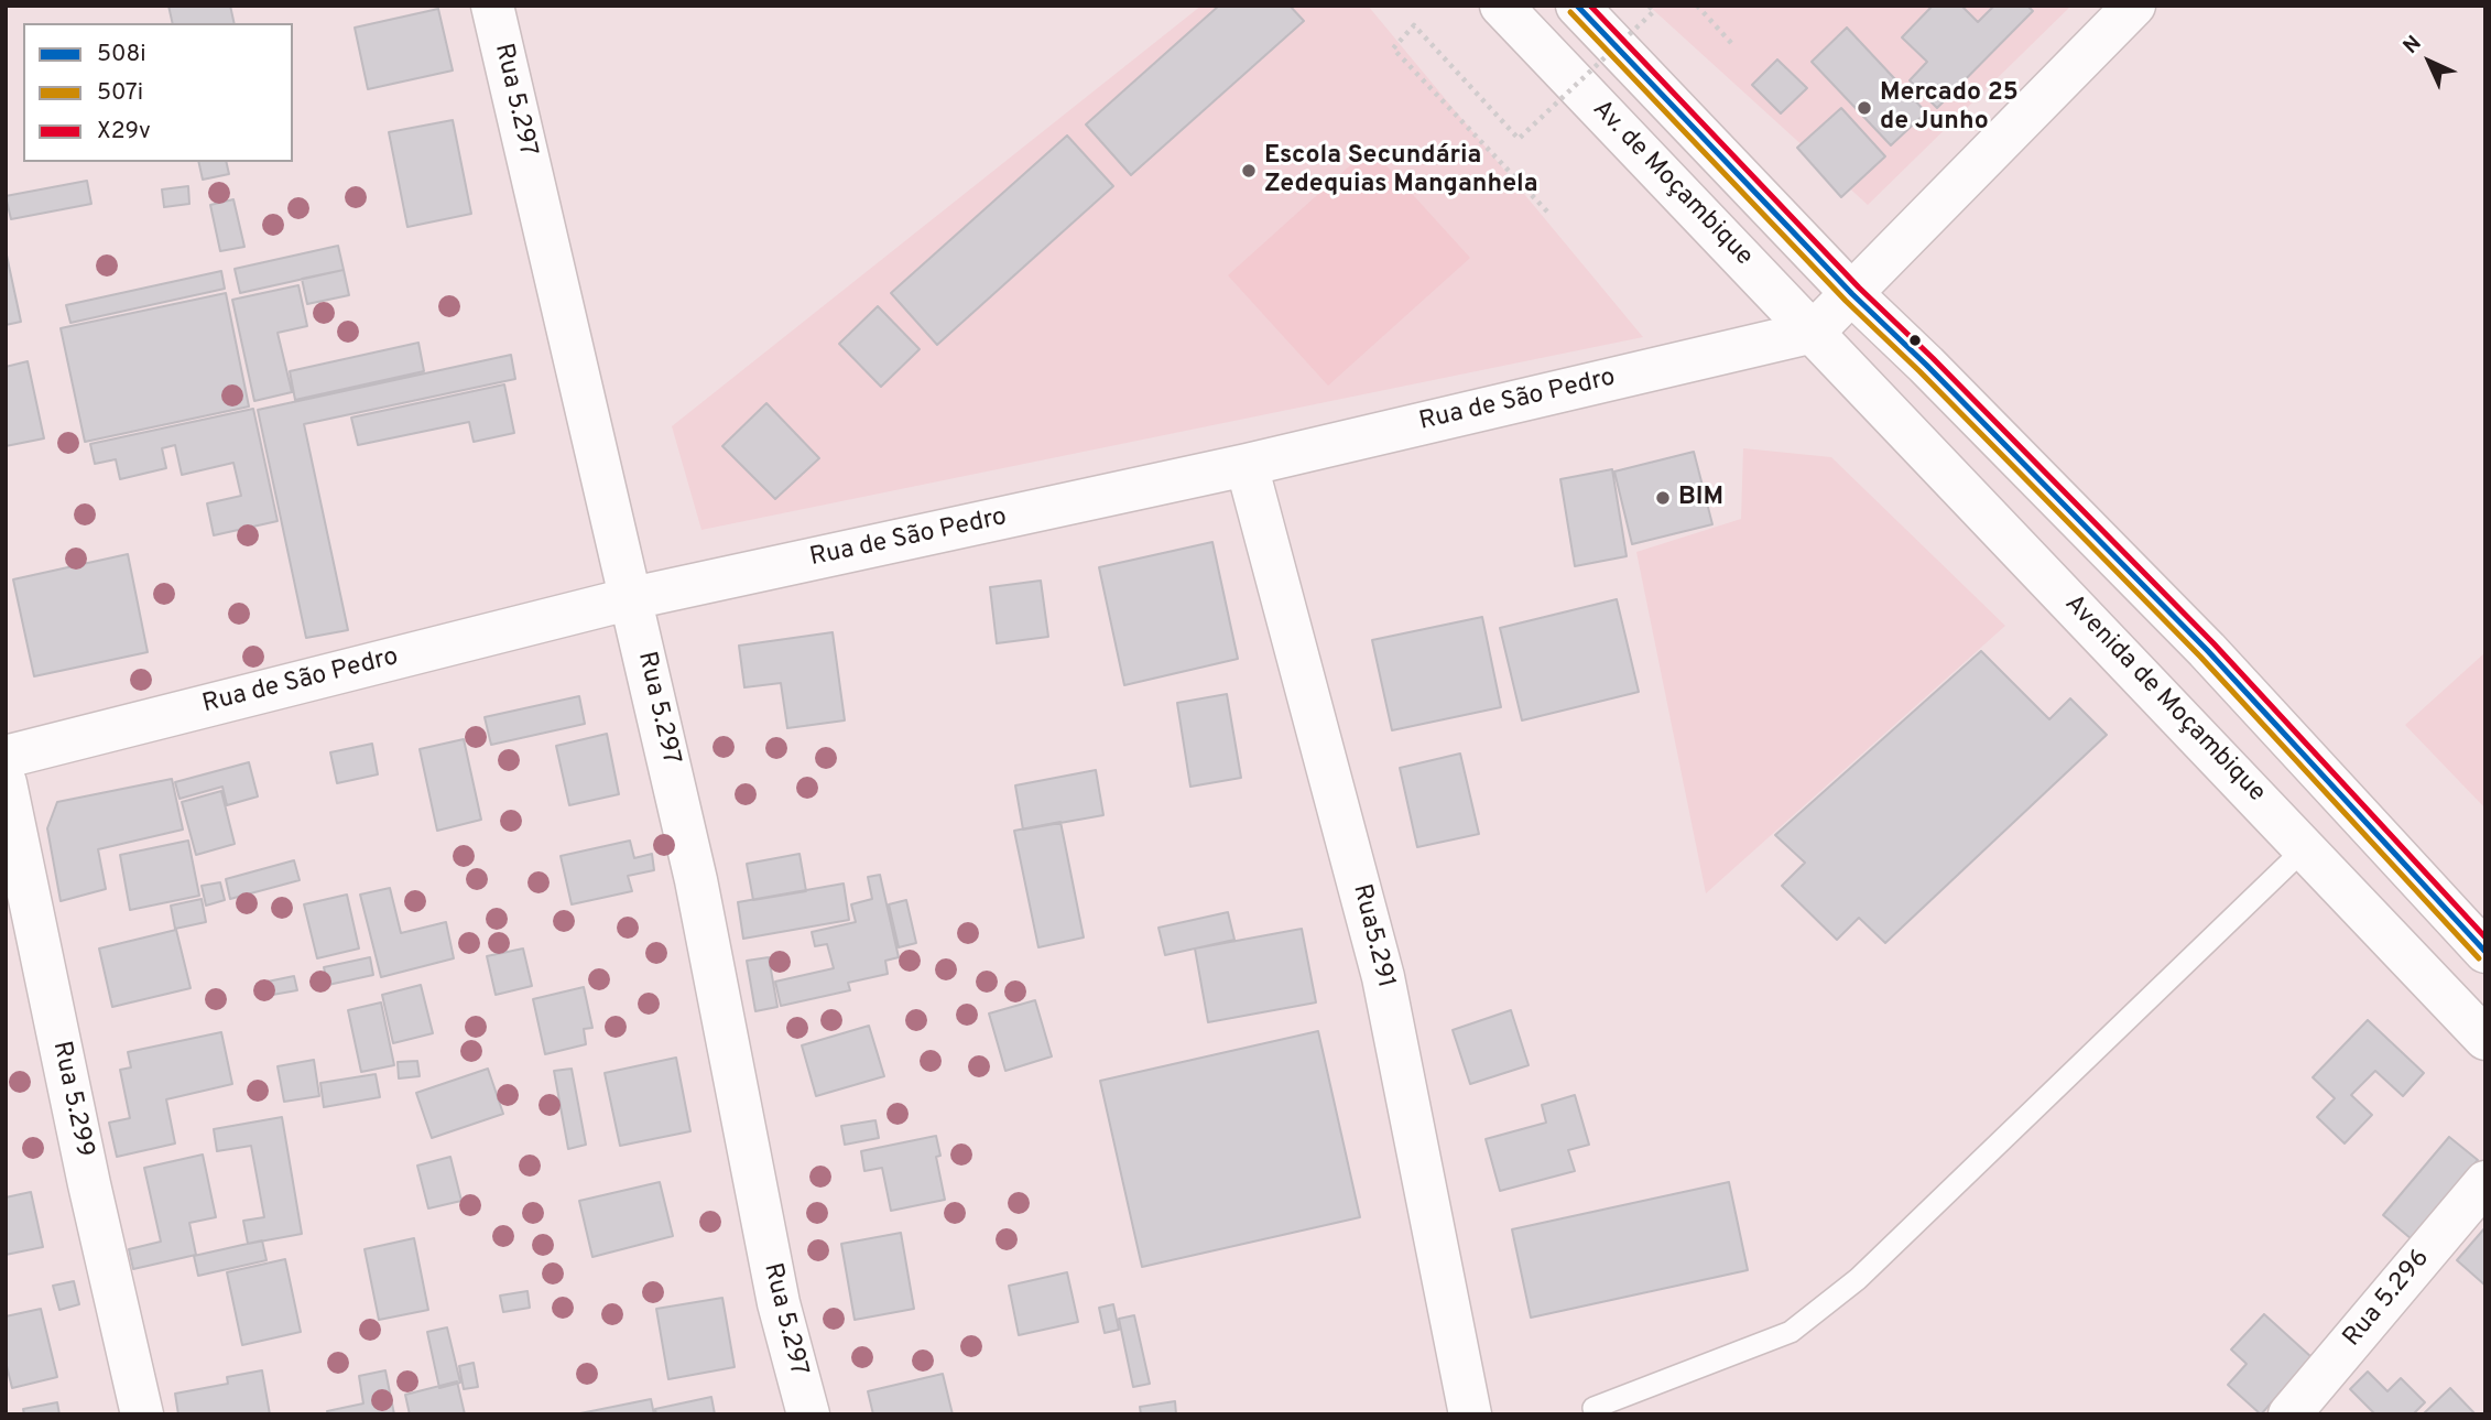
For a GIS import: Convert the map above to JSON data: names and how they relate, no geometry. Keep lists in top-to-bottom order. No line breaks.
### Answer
{"streets":{"main road":["Rua 5.297","Av. de Moçambique","Rua de São Pedro","Avenida de Moçambique","Rua5.291","Rua 5.299","Rua 5.296"]},"crossings":[["Rua 5.297","Rua de São Pedro"],["Av. de Moçambique","Rua de São Pedro"],["Av. de Moçambique","Avenida de Moçambique"],["Rua de São Pedro","Avenida de Moçambique"],["Rua de São Pedro","Rua5.291"]],"places":["Mercado 25 de Junho","Escola Secundária Zedequias Manganhela","BIM"],"lines":["transit line 508i","transit line X29v","transit line 507i"],"legend":["508i","507i","X29v"],"north":"top left"}
